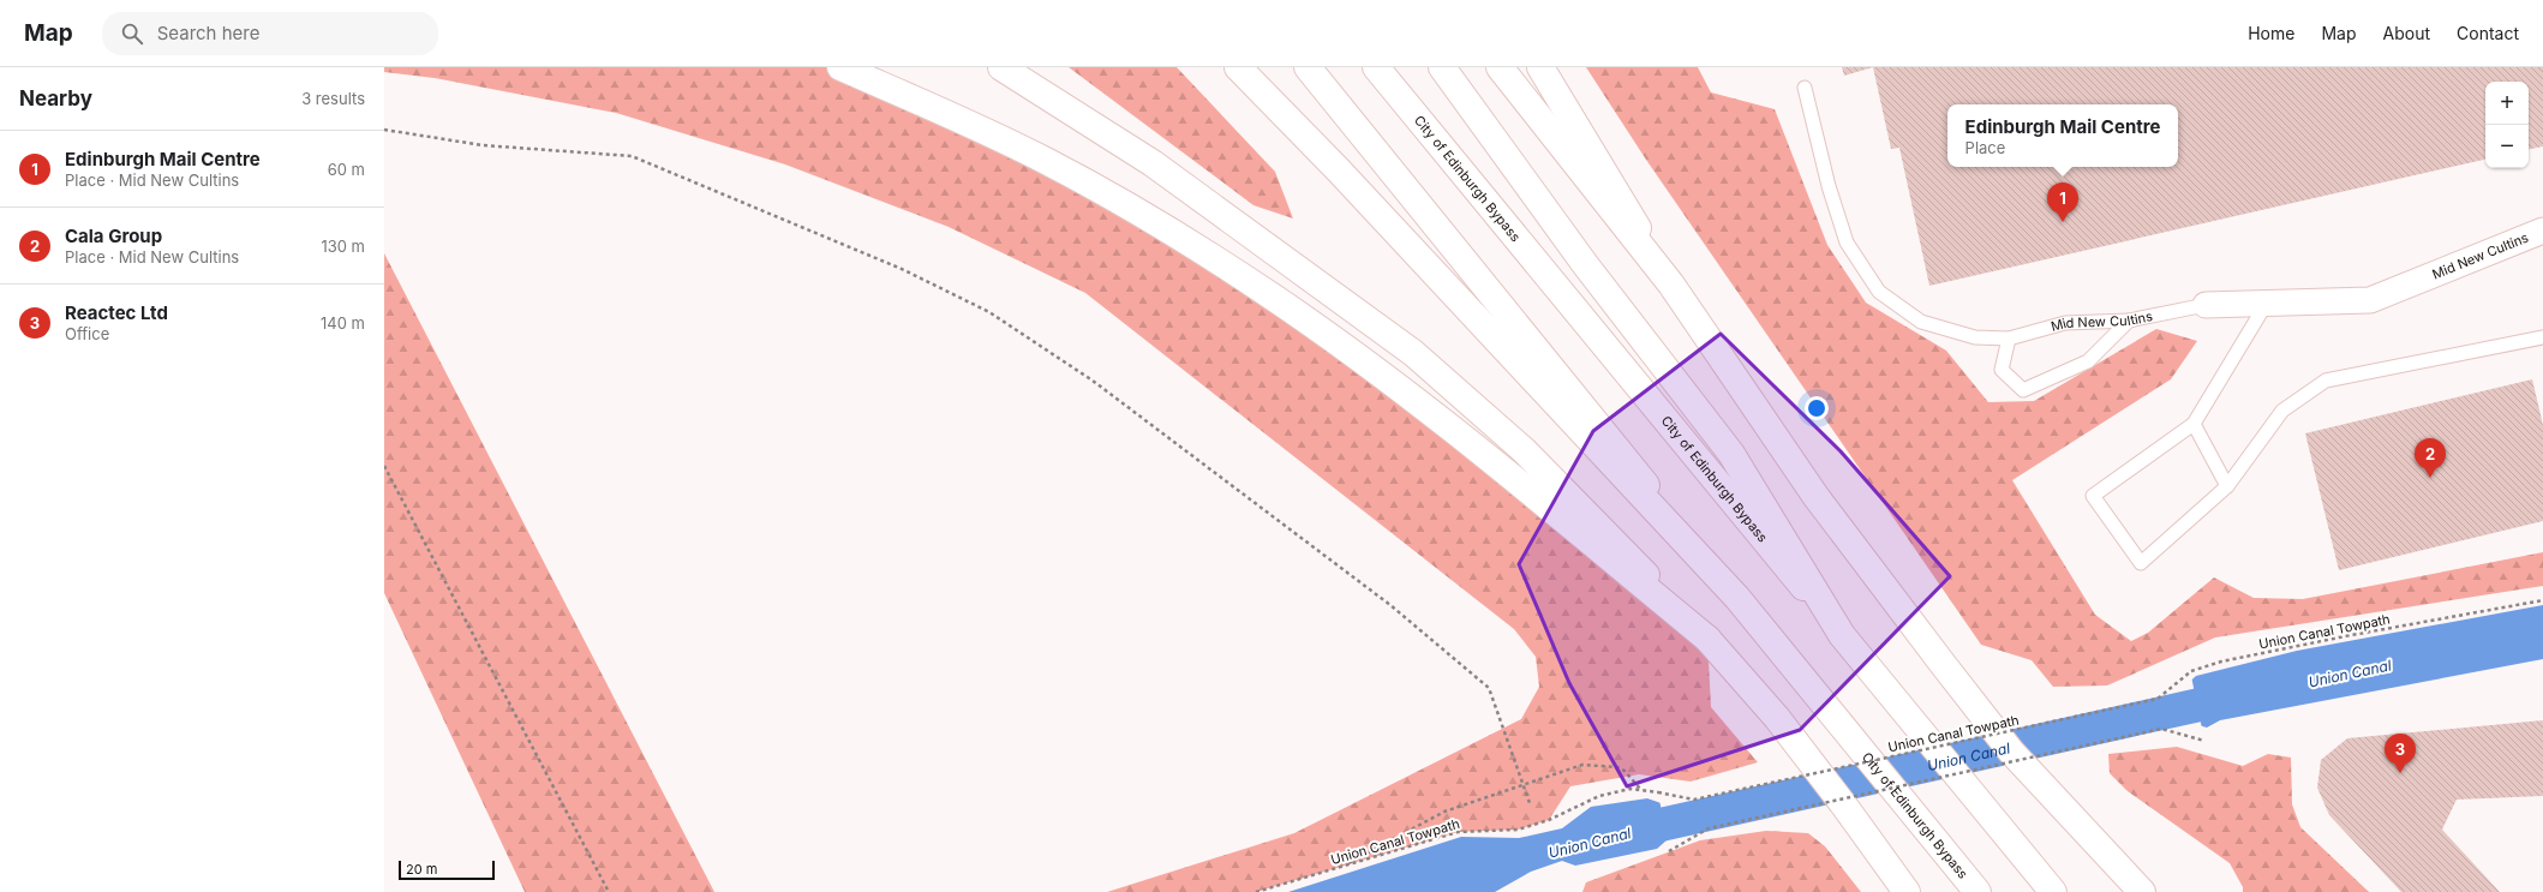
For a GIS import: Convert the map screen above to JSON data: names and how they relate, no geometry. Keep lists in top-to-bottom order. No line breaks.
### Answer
{"streets":{"main road":["City of Edinburgh Bypass"],"street":["Mid New Cultins"],"path":["Union Canal Towpath"]},"water":["Union Canal"],"scale_bar":"20 m","page":{"header":"Map","search":"Search here","nav":["Home","Map","About","Contact"],"heading":["Nearby","3 results"],"map_buttons":["+","−"],"popup":["Edinburgh Mail Centre","Place"],"list":[{"mark":"1","name":"Edinburgh Mail Centre","note":"Place · Mid New Cultins","value":"60 m"},{"mark":"2","name":"Cala Group","note":"Place · Mid New Cultins","value":"130 m"},{"mark":"3","name":"Reactec Ltd","note":"Office","value":"140 m"}],"pins":["1","2","3"],"scale":"20 m"}}
